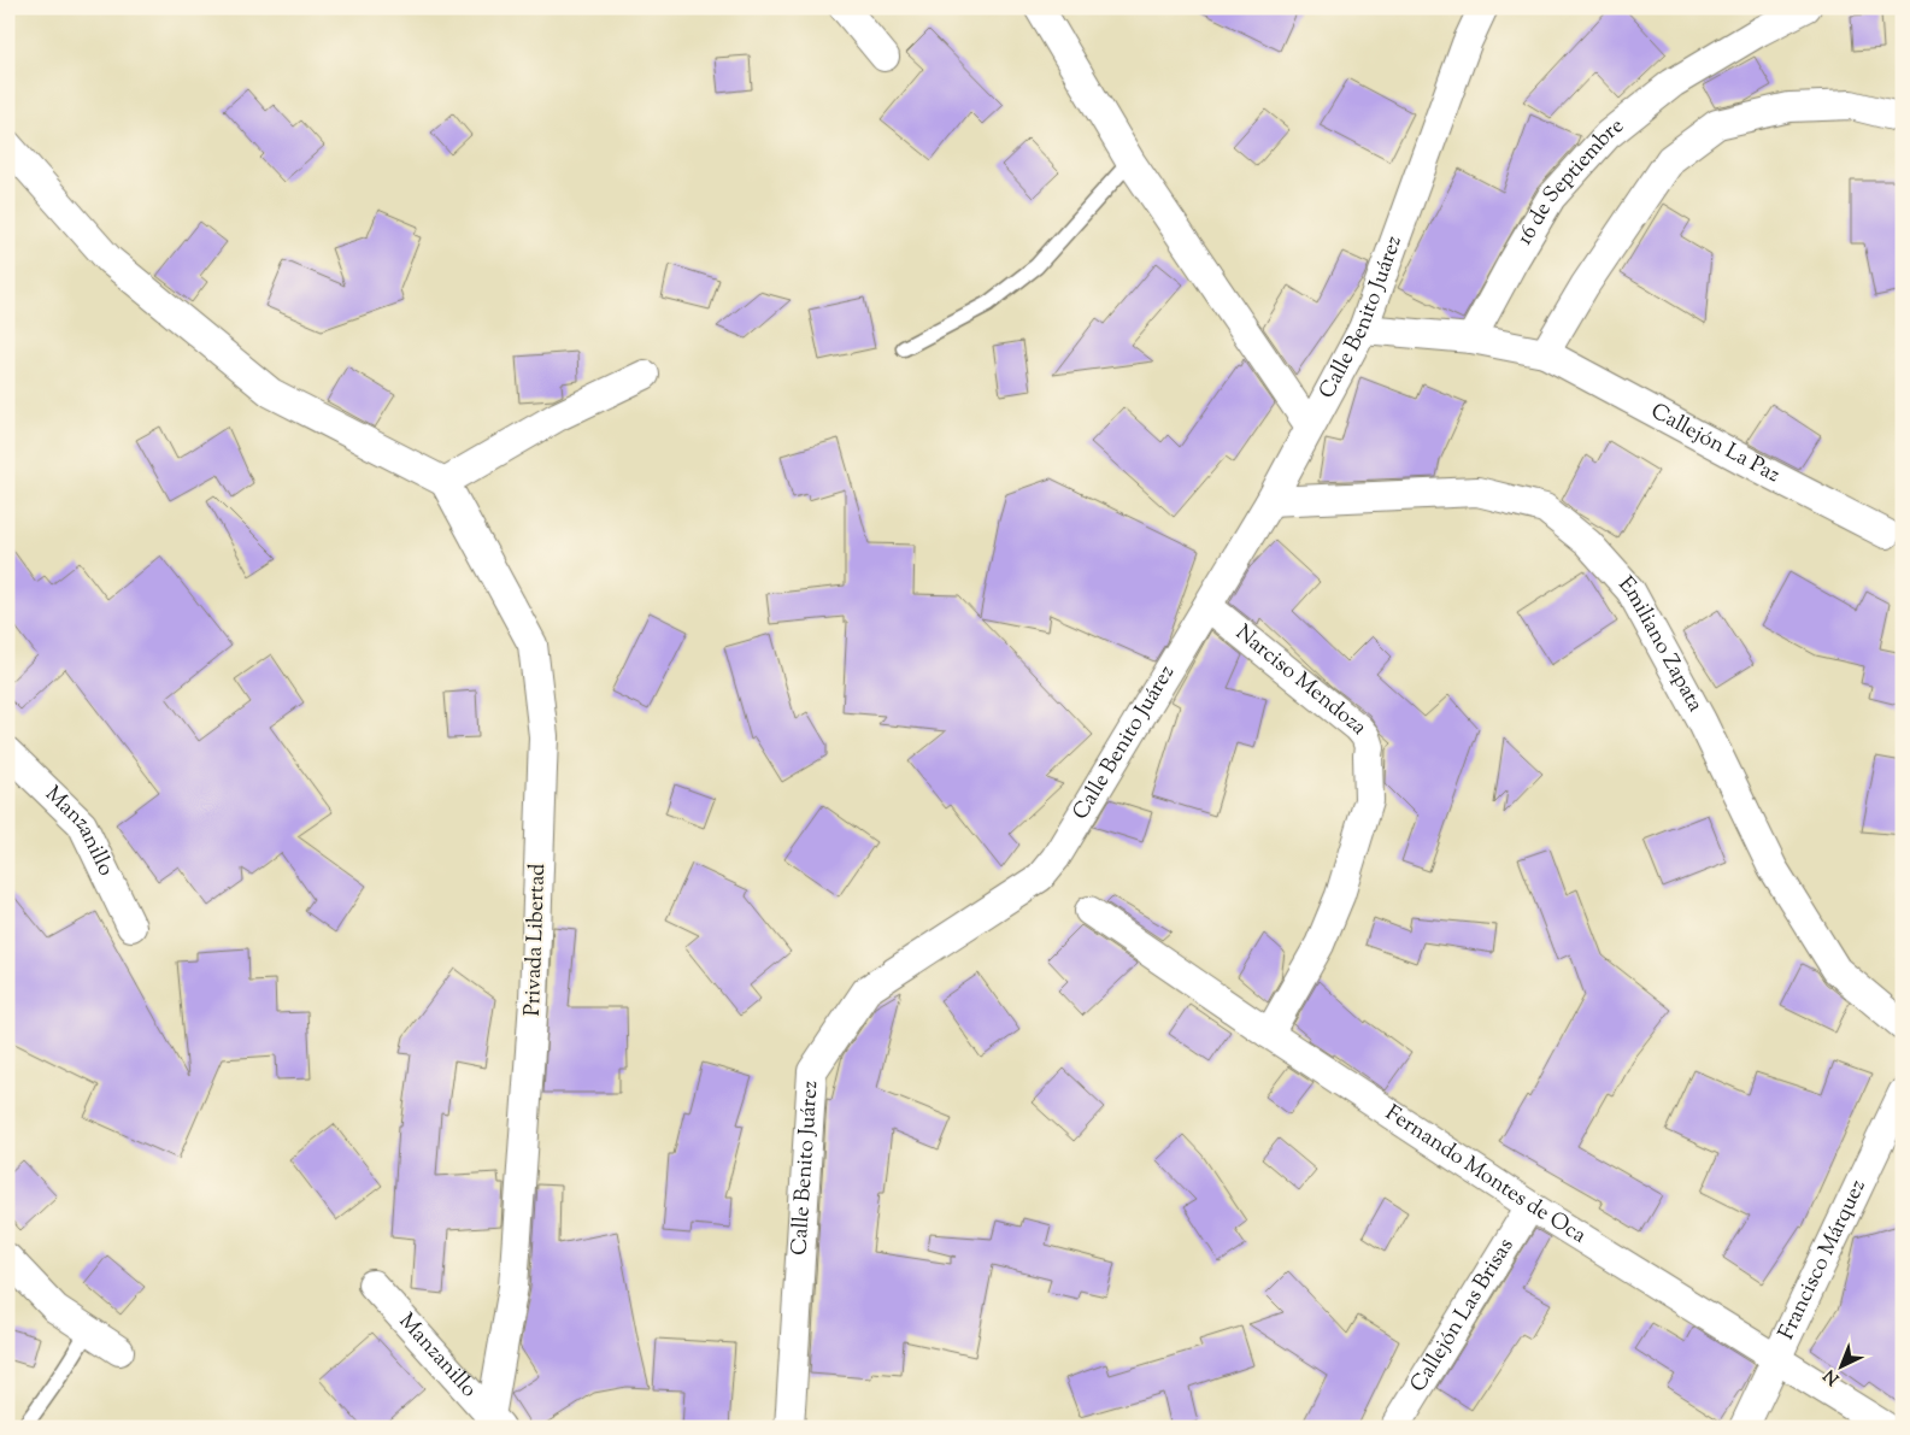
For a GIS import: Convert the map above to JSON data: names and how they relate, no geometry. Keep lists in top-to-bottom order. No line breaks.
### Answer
{"streets":{"street":["16 de Septiembre","Calle Benito Juárez","Callejón La Paz","Emiliano Zapata","Narciso Mendoza","Manzanillo","Privada Libertad","Fernando Montes de Oca","Francisco Márquez","Callejón Las Brisas"]},"crossings":[["Calle Benito Juárez","Emiliano Zapata"],["Calle Benito Juárez","Narciso Mendoza"],["Narciso Mendoza","Fernando Montes de Oca"],["Manzanillo","Privada Libertad"],["Fernando Montes de Oca","Francisco Márquez"],["Fernando Montes de Oca","Callejón Las Brisas"]],"north":"bottom left"}
